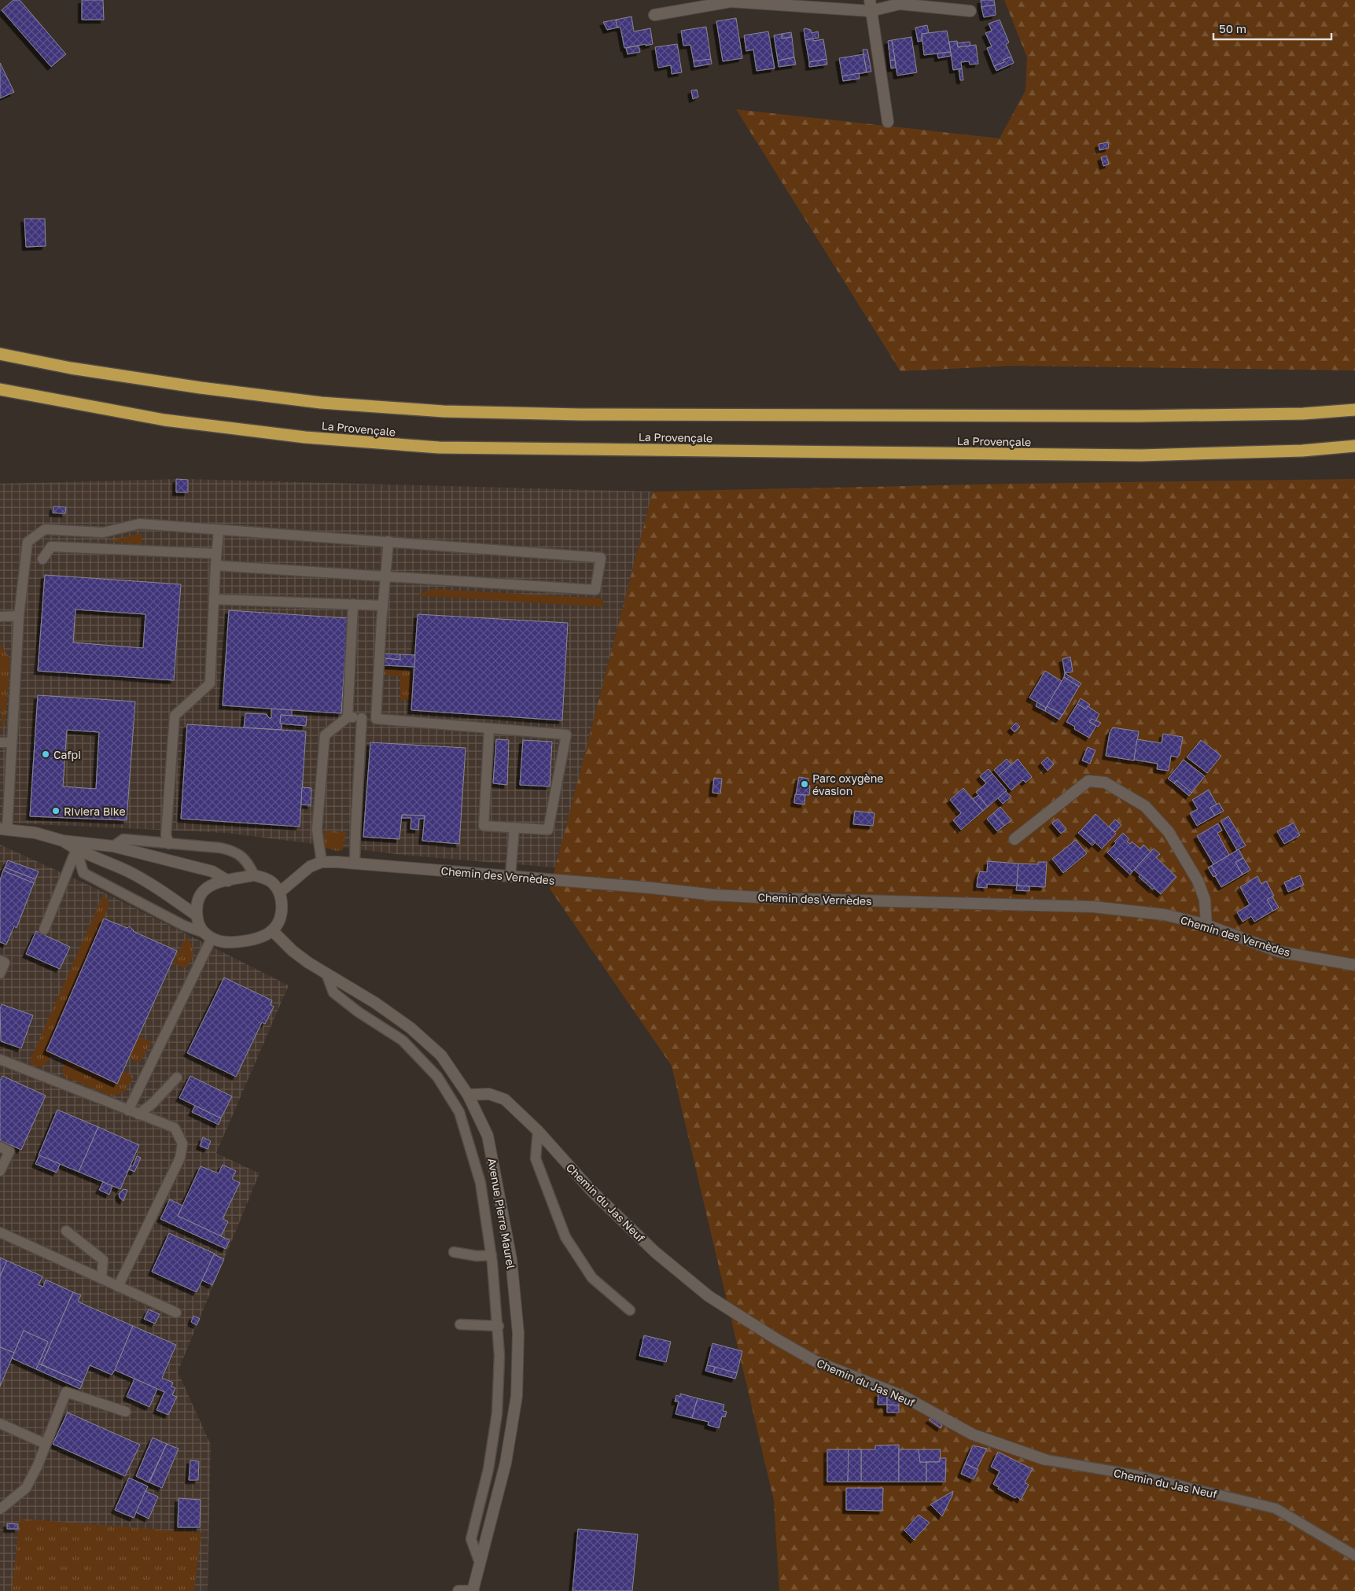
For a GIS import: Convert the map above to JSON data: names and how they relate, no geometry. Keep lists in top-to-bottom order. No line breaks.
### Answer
{"streets":{"highway":["La Provençale"],"street":["Chemin des Vernèdes","Chemin du Jas Neuf","Avenue Pierre Maurel"]},"crossings":[["Chemin des Vernèdes","Avenue Pierre Maurel"],["Chemin du Jas Neuf","Avenue Pierre Maurel"]],"places":["Cafpi","Parc oxygène évasion","Riviera Bike"],"scale_bar":"50 m"}
